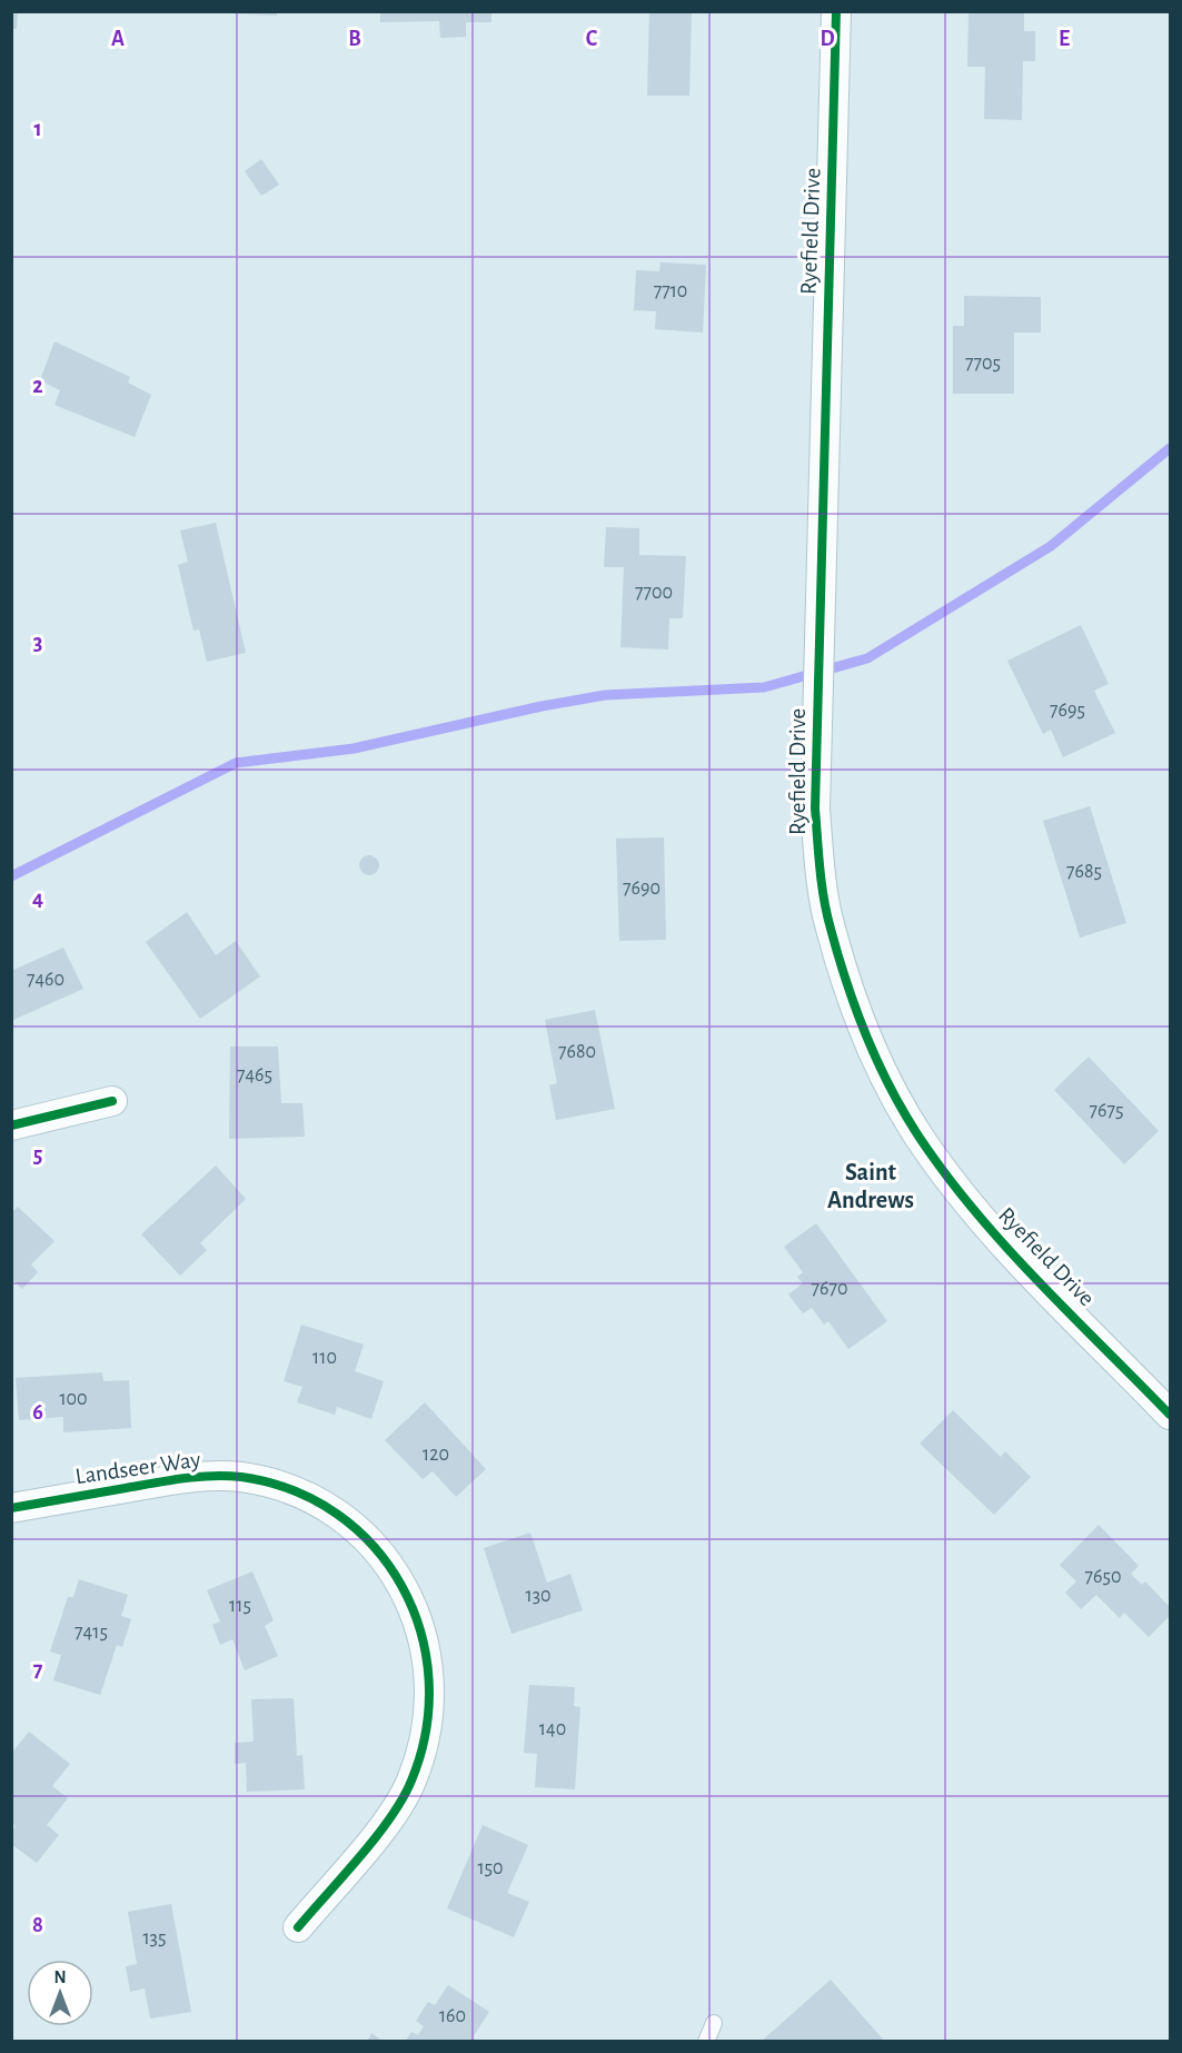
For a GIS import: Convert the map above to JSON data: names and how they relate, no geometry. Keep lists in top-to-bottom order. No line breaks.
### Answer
{"streets":{"street":["Ryefield Drive","Landseer Way"]},"districts":["Saint Andrews"],"house_numbers":["7710","7705","7700","7695","7685","7690","7460","7680","7465","7675","7670","110","100","120","7650","130","115","7415","140","150","135","160"],"north":"top","grid":{"columns":["A","B","C","D","E"],"rows":["1","2","3","4","5","6","7","8"]}}
